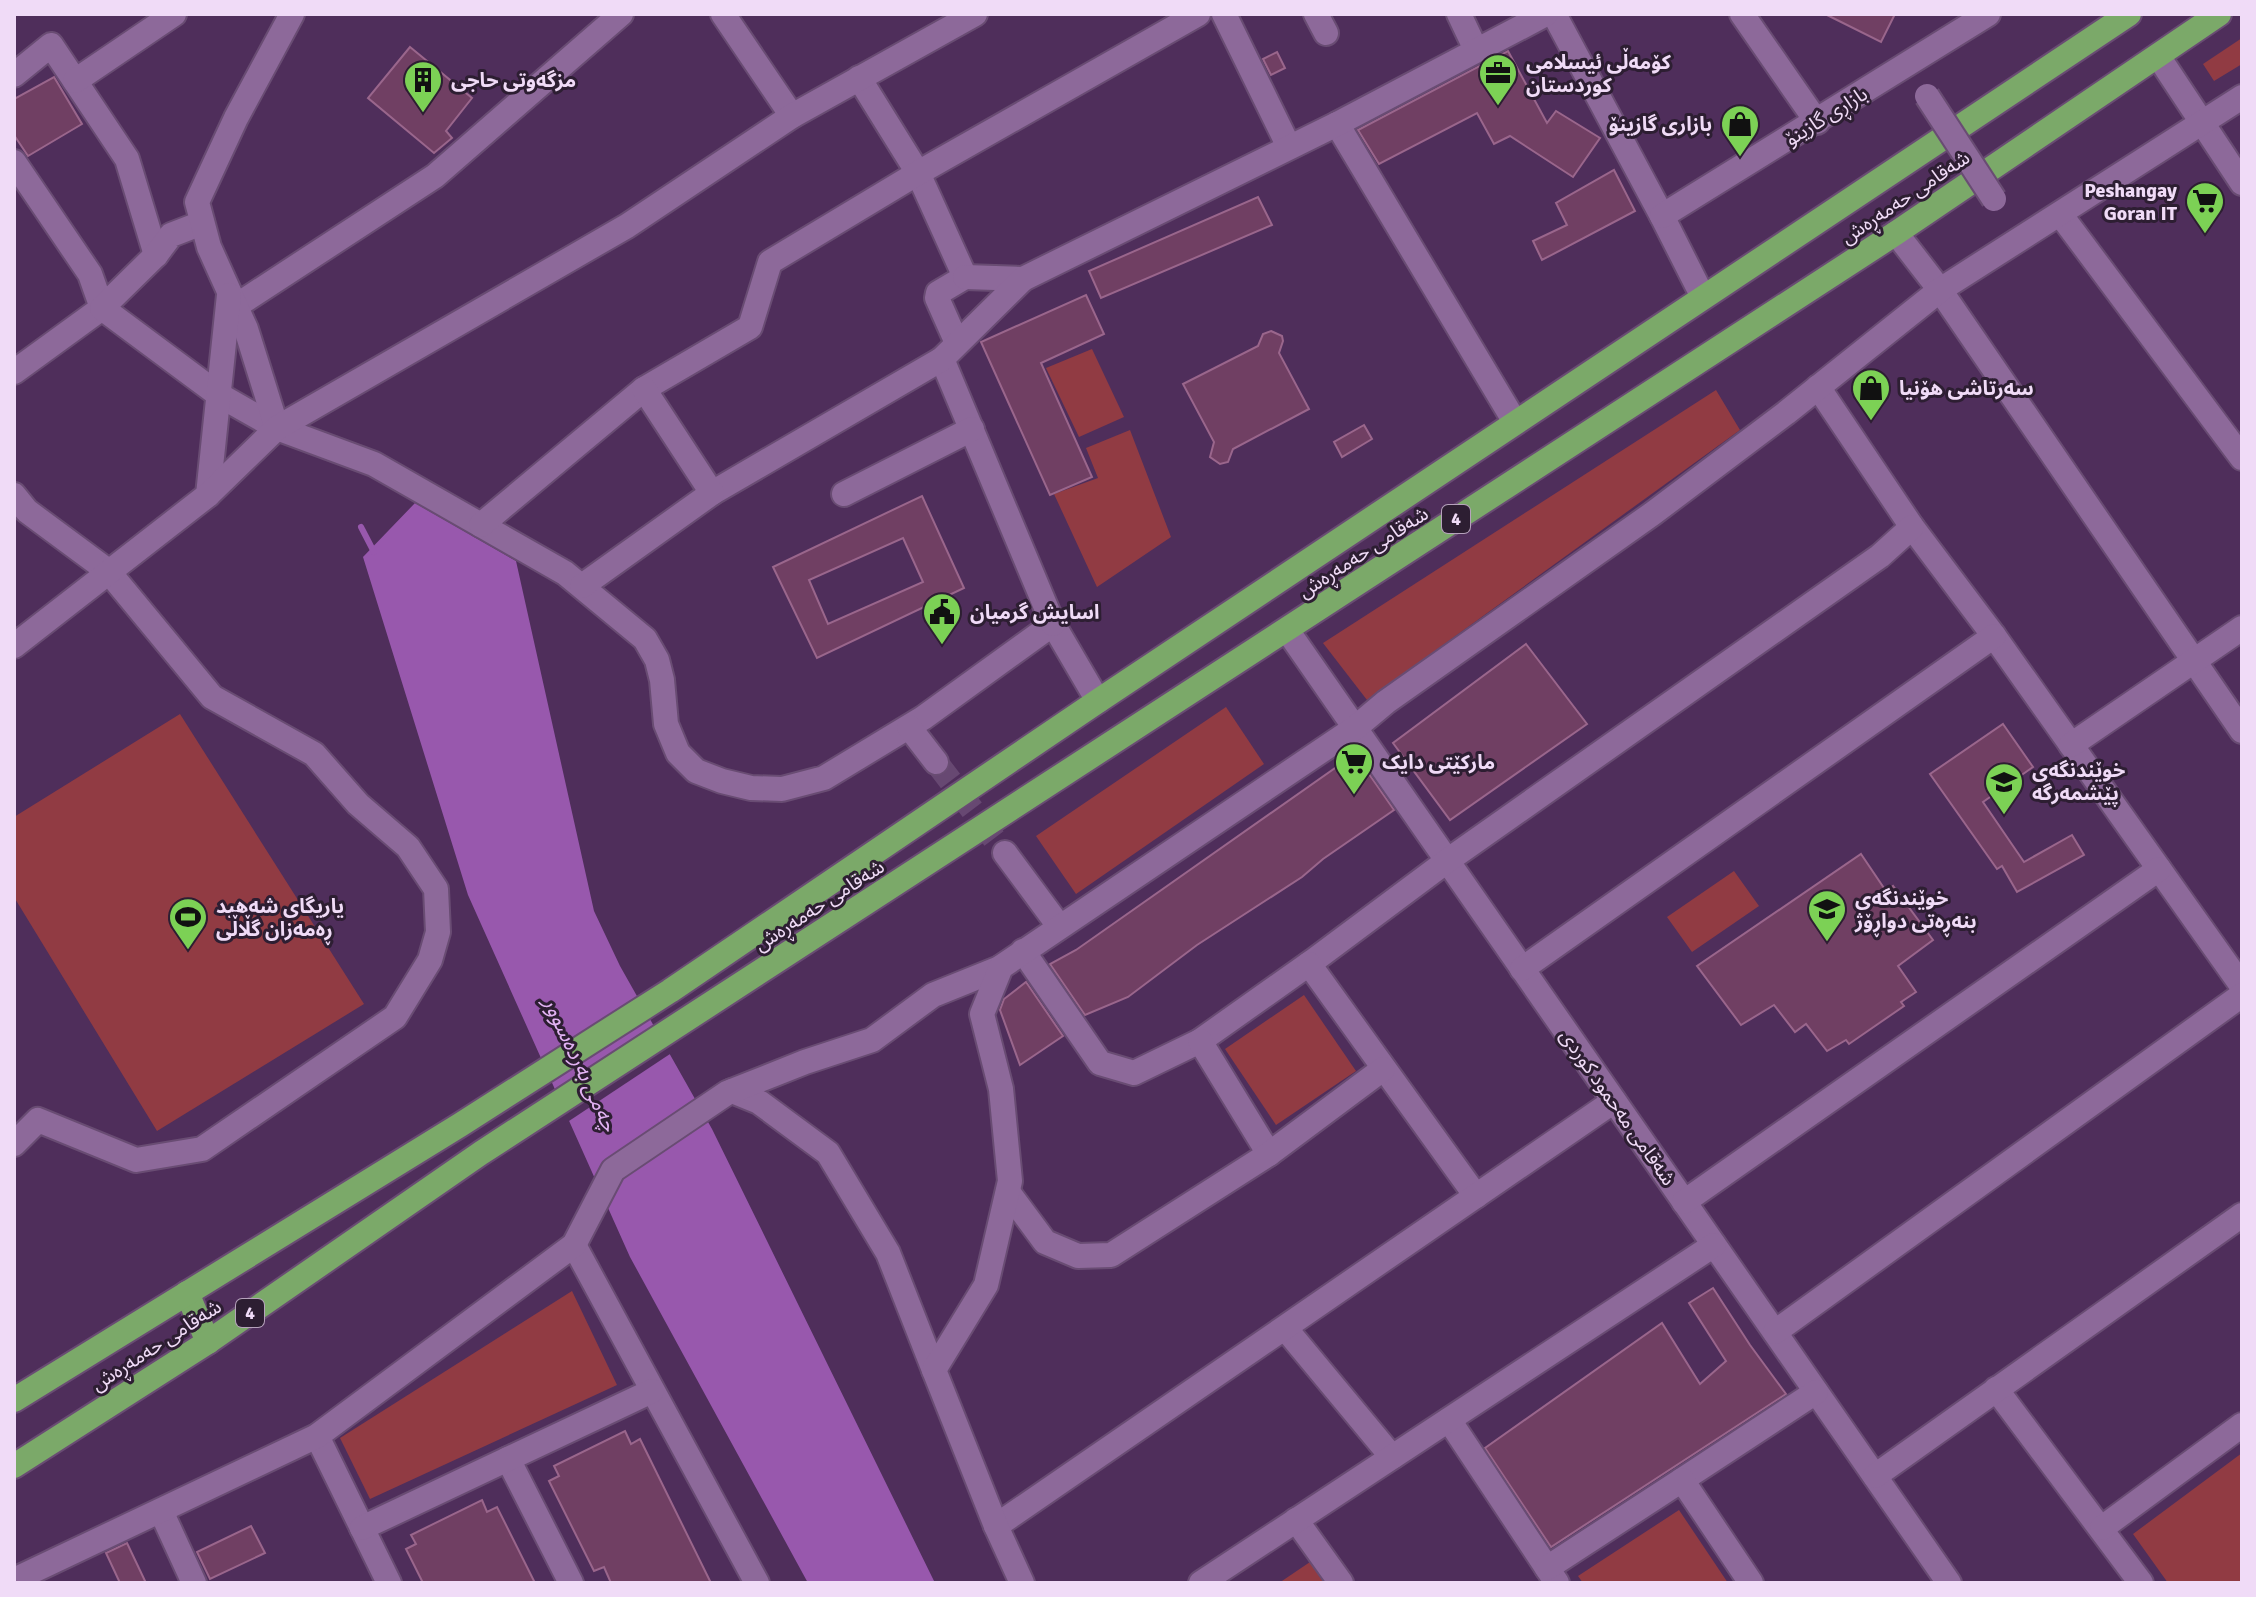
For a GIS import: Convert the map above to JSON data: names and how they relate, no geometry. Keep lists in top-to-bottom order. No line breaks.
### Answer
{"streets":{"highway":["شەقامی حەمەڕەش","4"],"street":["بازاڕی گازینۆ","شەقامی مەحمود کوردی"]},"crossings":[["شەقامی حەمەڕەش","شەقامی مەحمود کوردی"]],"water":["چەمی بەردەسوور"],"places":{"office":["کۆمەڵی ئیسلامی کوردستان"],"building":["مزگەوتی حاجی"],"shop":["بازاری گازینۆ","سەرتاشی هۆنیا"],"supermarket":["Peshangay Goran IT","مارکێتی دایک"],"public building":["اسايش گرميان"],"school or university":["خوێندنگەی پێشمەرگە","خوێندنگەی بنەڕەتی دواڕۆژ"],"sports":["یاریگای شەهید ڕەمەزان گڵاڵی"]}}
